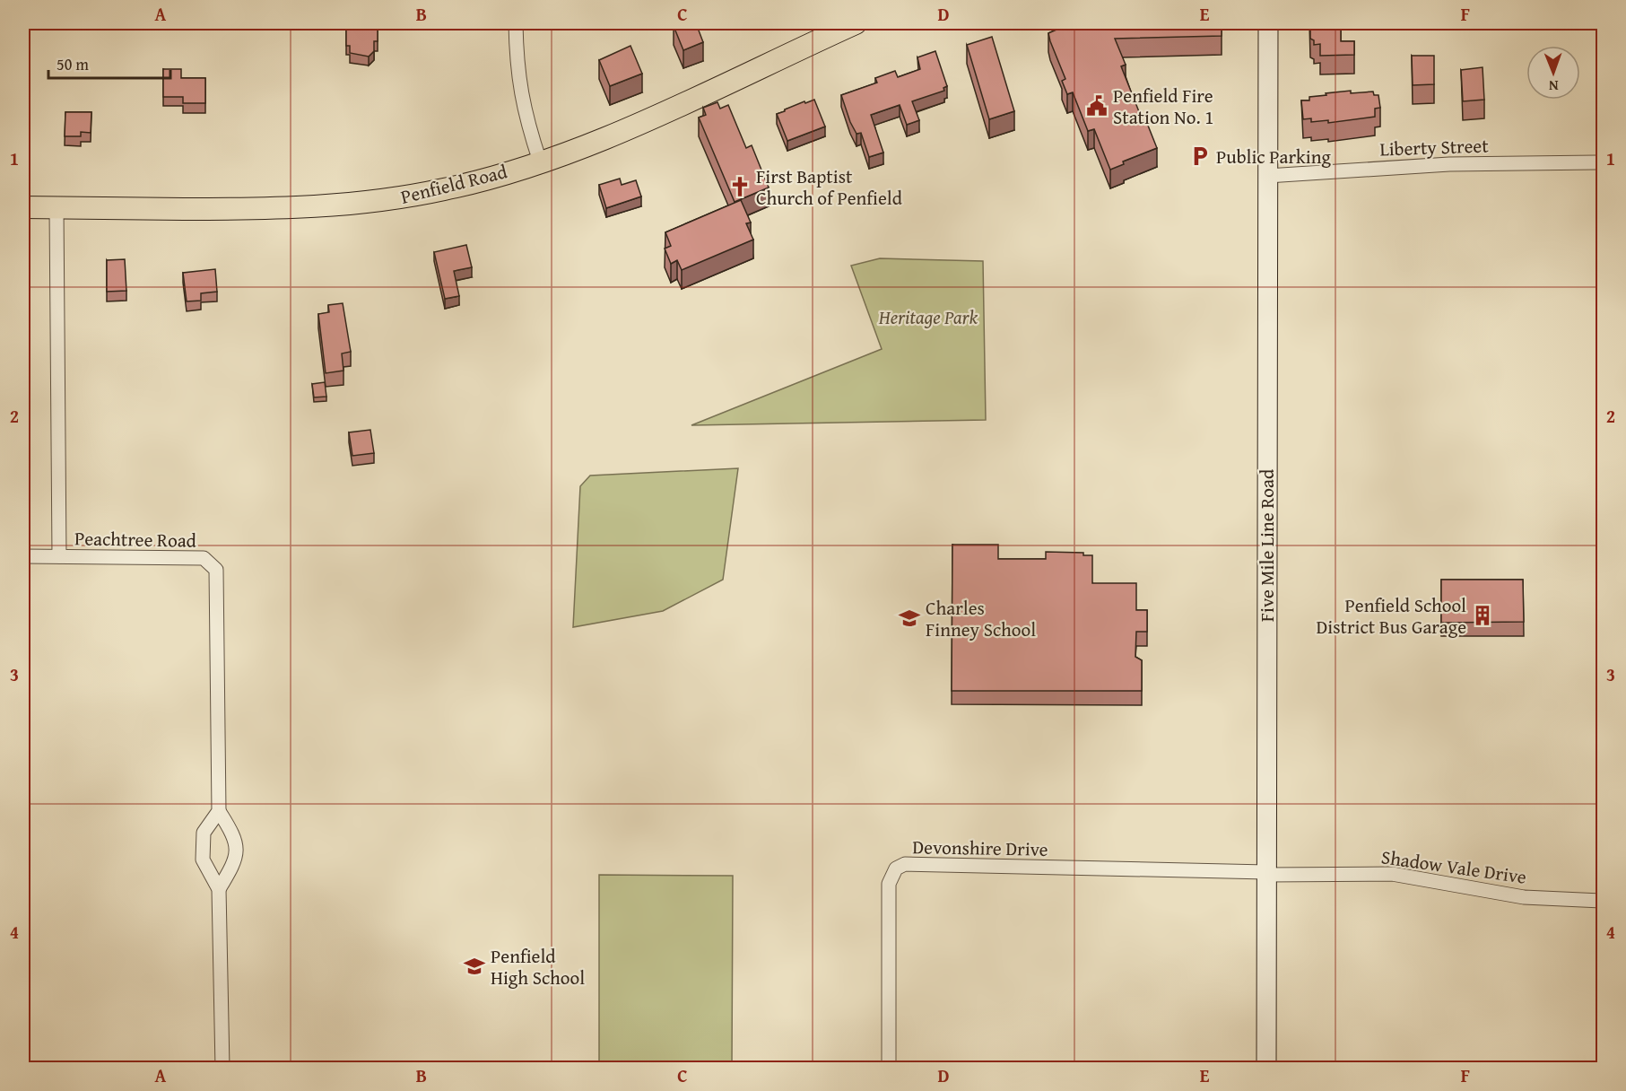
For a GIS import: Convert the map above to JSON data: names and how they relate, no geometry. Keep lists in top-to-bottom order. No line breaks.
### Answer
{"streets":{"main road":["Penfield Road","Five Mile Line Road"],"street":["Liberty Street","Peachtree Road","Devonshire Drive","Shadow Vale Drive"]},"crossings":[["Liberty Street","Five Mile Line Road"],["Penfield Road","Peachtree Road"],["Five Mile Line Road","Devonshire Drive"],["Five Mile Line Road","Shadow Vale Drive"],["Devonshire Drive","Shadow Vale Drive"]],"parks":["Heritage Park"],"places":{"public building":["Penfield Fire Station No. 1"],"parking":["Public Parking"],"church":["First Baptist Church of Penfield"],"building":["Penfield School District Bus Garage"],"school or university":["Charles Finney School","Penfield High School"]},"scale_bar":"50 m","north":"bottom","grid":{"columns":["A","B","C","D","E","F"],"rows":["1","2","3","4"]}}
